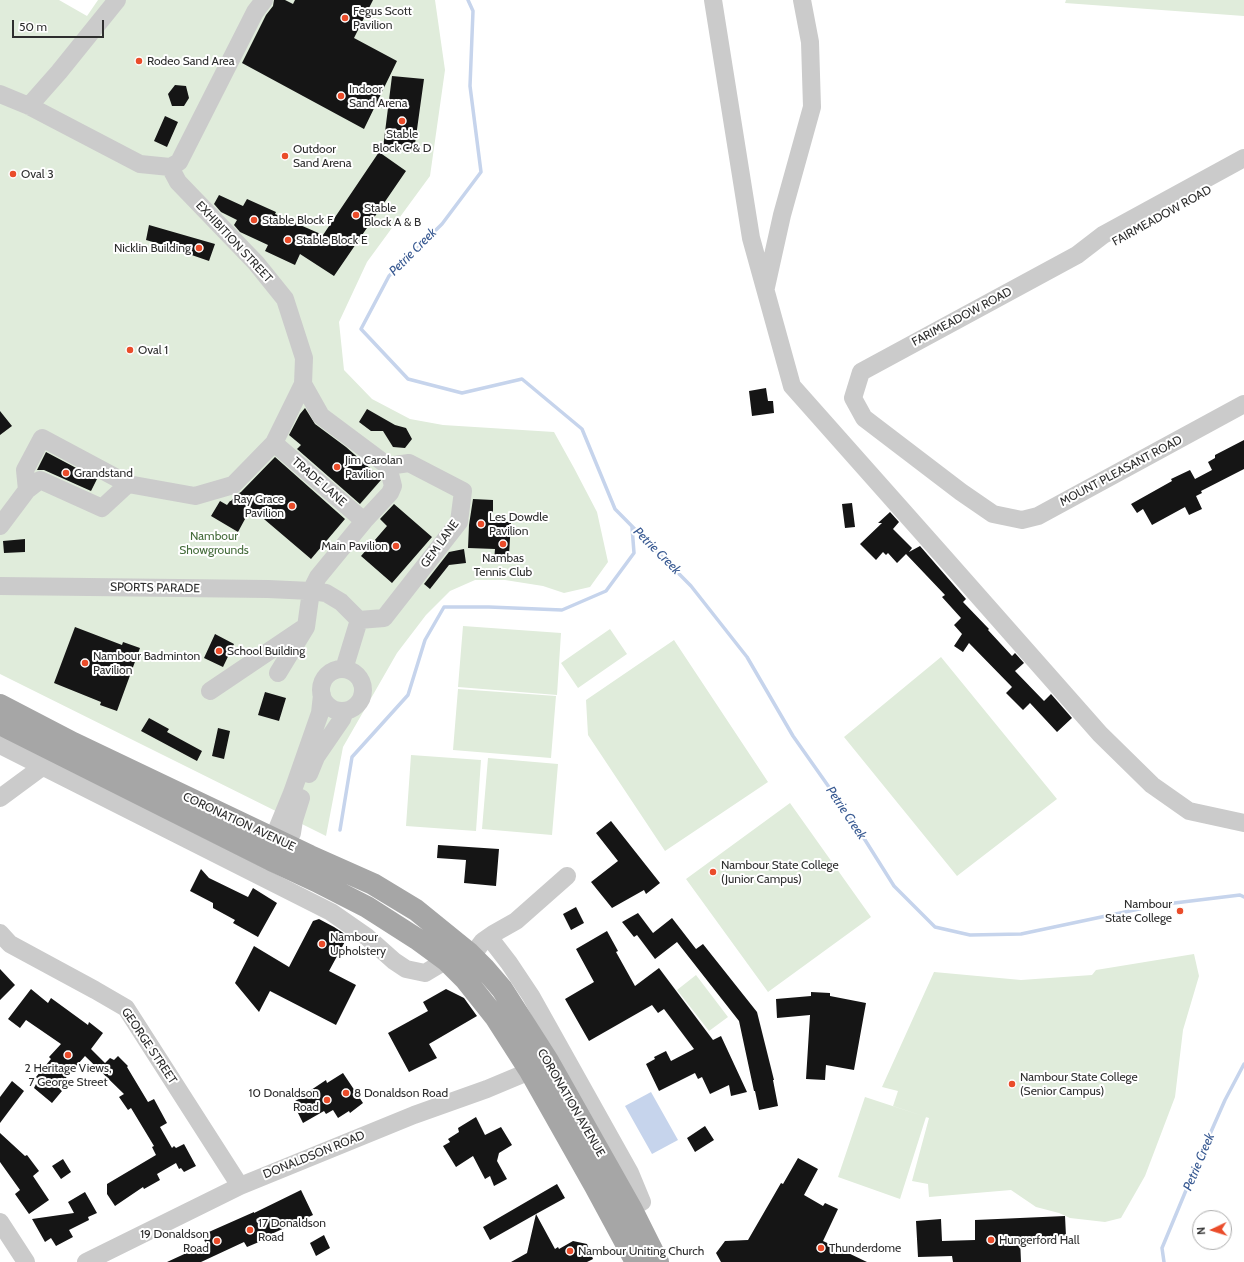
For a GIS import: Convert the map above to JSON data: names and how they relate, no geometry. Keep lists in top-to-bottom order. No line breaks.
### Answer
{"streets":{"main road":["CORONATION AVENUE"],"street":["EXHIBITION STREET","FARIMEADOW ROAD","MOUNT PLEASANT ROAD","TRADE LANE","GEM LANE","SPORTS PARADE","GEORGE STREET","DONALDSON ROAD"]},"crossings":[["FARIMEADOW ROAD","MOUNT PLEASANT ROAD"],["GEM LANE","SPORTS PARADE"],["CORONATION AVENUE","DONALDSON ROAD"],["GEORGE STREET","DONALDSON ROAD"]],"water":["Petrie Creek"],"parks":["Nambour Showgrounds"],"places":["Fegus Scott Pavilion","Rodeo Sand Area","Indoor Sand Arena","Stable Block C & D","Outdoor Sand Arena","Oval 3","Stable Block A & B","Stable Block F","Stable Block E","Nicklin Building","Oval 1","Jim Carolan Pavilion","Grandstand","Ray Grace Pavilion","Les Dowdle Pavilion","Nambas Tennis Club","Main Pavilion","School Building","Nambour Badminton Pavilion","Nambour State College (Junior Campus)","Nambour State College","Nambour Upholstery","2 Heritage Views, 7 George Street","Nambour State College (Senior Campus)","8 Donaldson Road","10 Donaldson Road","17 Donaldson Road","Hungerford Hall","19 Donaldson Road","Thunderdome","Nambour Uniting Church"],"scale_bar":"50 m","north":"left"}
